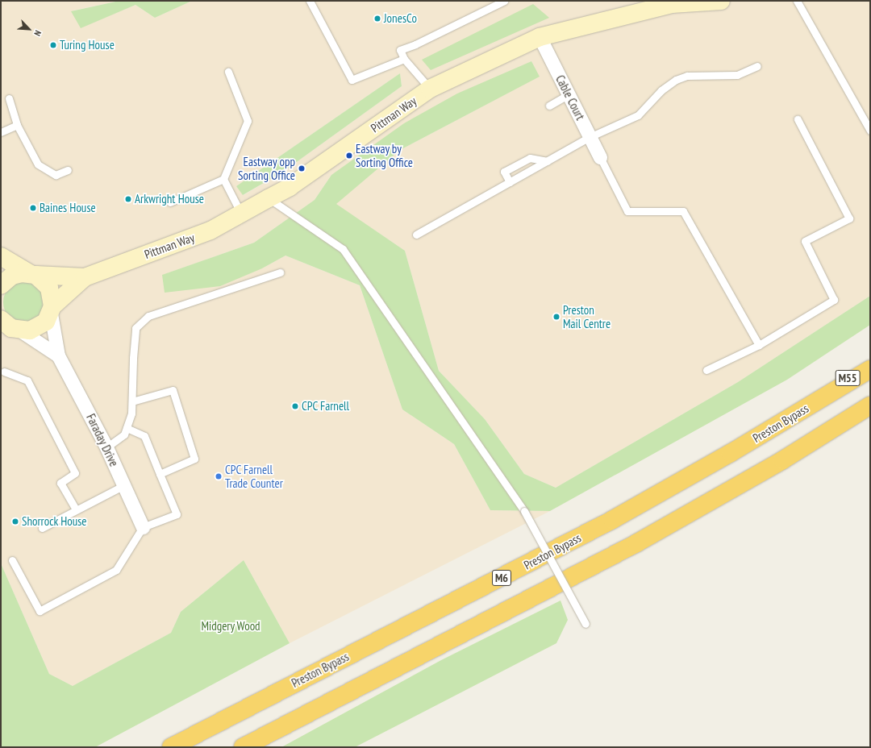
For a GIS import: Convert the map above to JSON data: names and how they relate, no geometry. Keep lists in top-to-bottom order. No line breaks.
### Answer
{"streets":{"highway":["M55","Preston Bypass","M6"],"street":["Cable Court","Pittman Way","Faraday Drive"]},"crossings":[["Cable Court","Pittman Way"],["Pittman Way","Faraday Drive"],["M55","Preston Bypass"],["M55","M6"],["Preston Bypass","M6"]],"parks":["Midgery Wood"],"places":["JonesCo","Turing House","Eastway by Sorting Office","Eastway opp Sorting Office","Arkwright House","Baines House","Preston Mail Centre","CPC Farnell","CPC Farnell Trade Counter","Shorrock House"],"north":"bottom right"}
